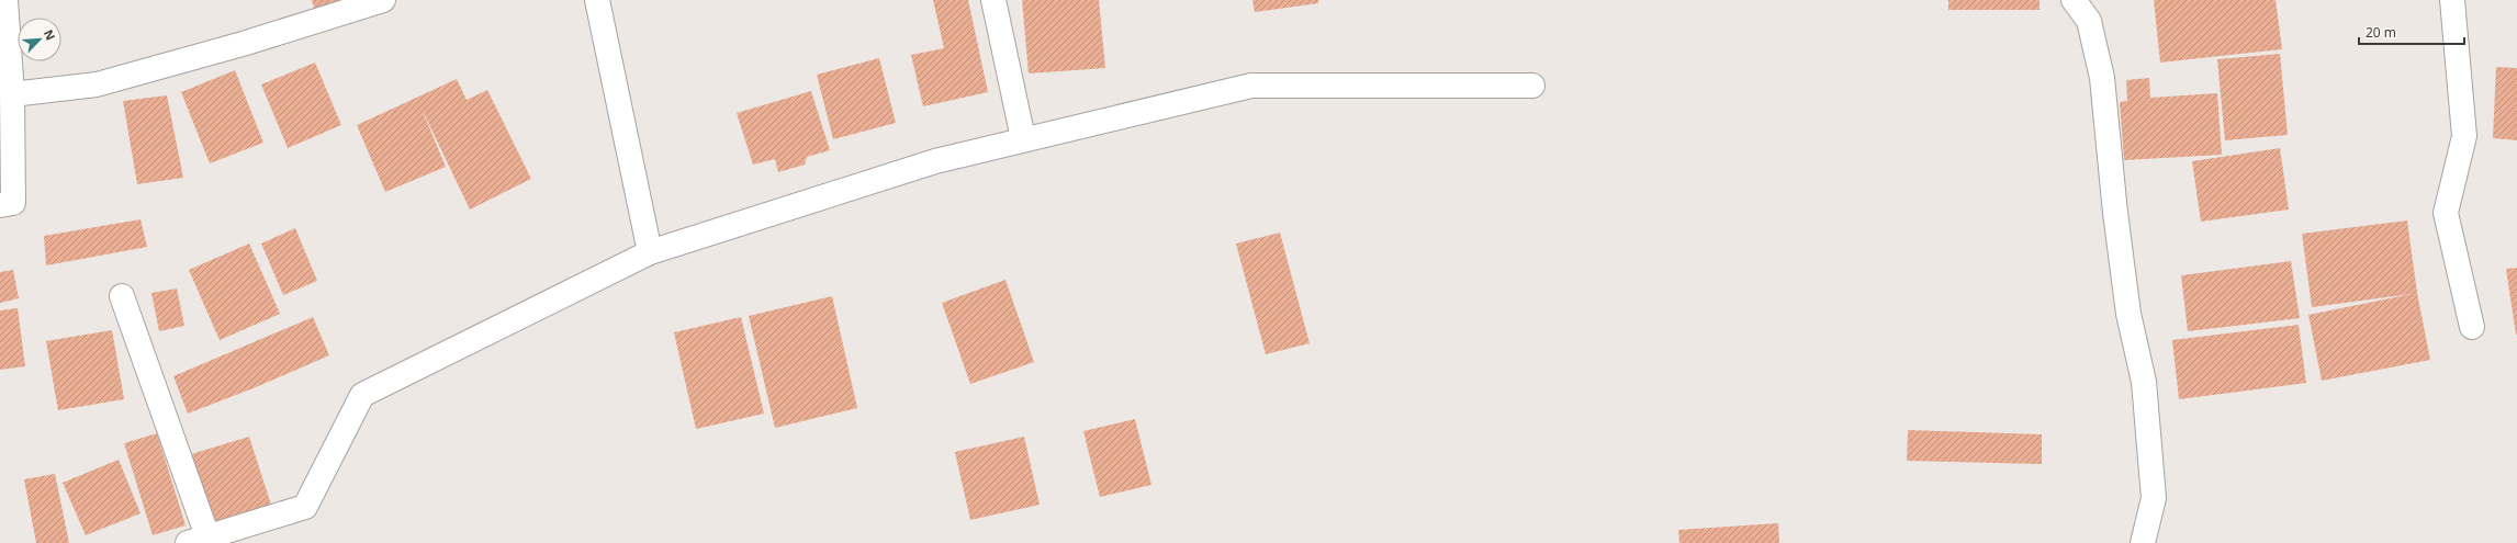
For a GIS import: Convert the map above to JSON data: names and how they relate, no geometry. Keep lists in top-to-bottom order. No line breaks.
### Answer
{"scale_bar":"20 m","north":"top right"}
